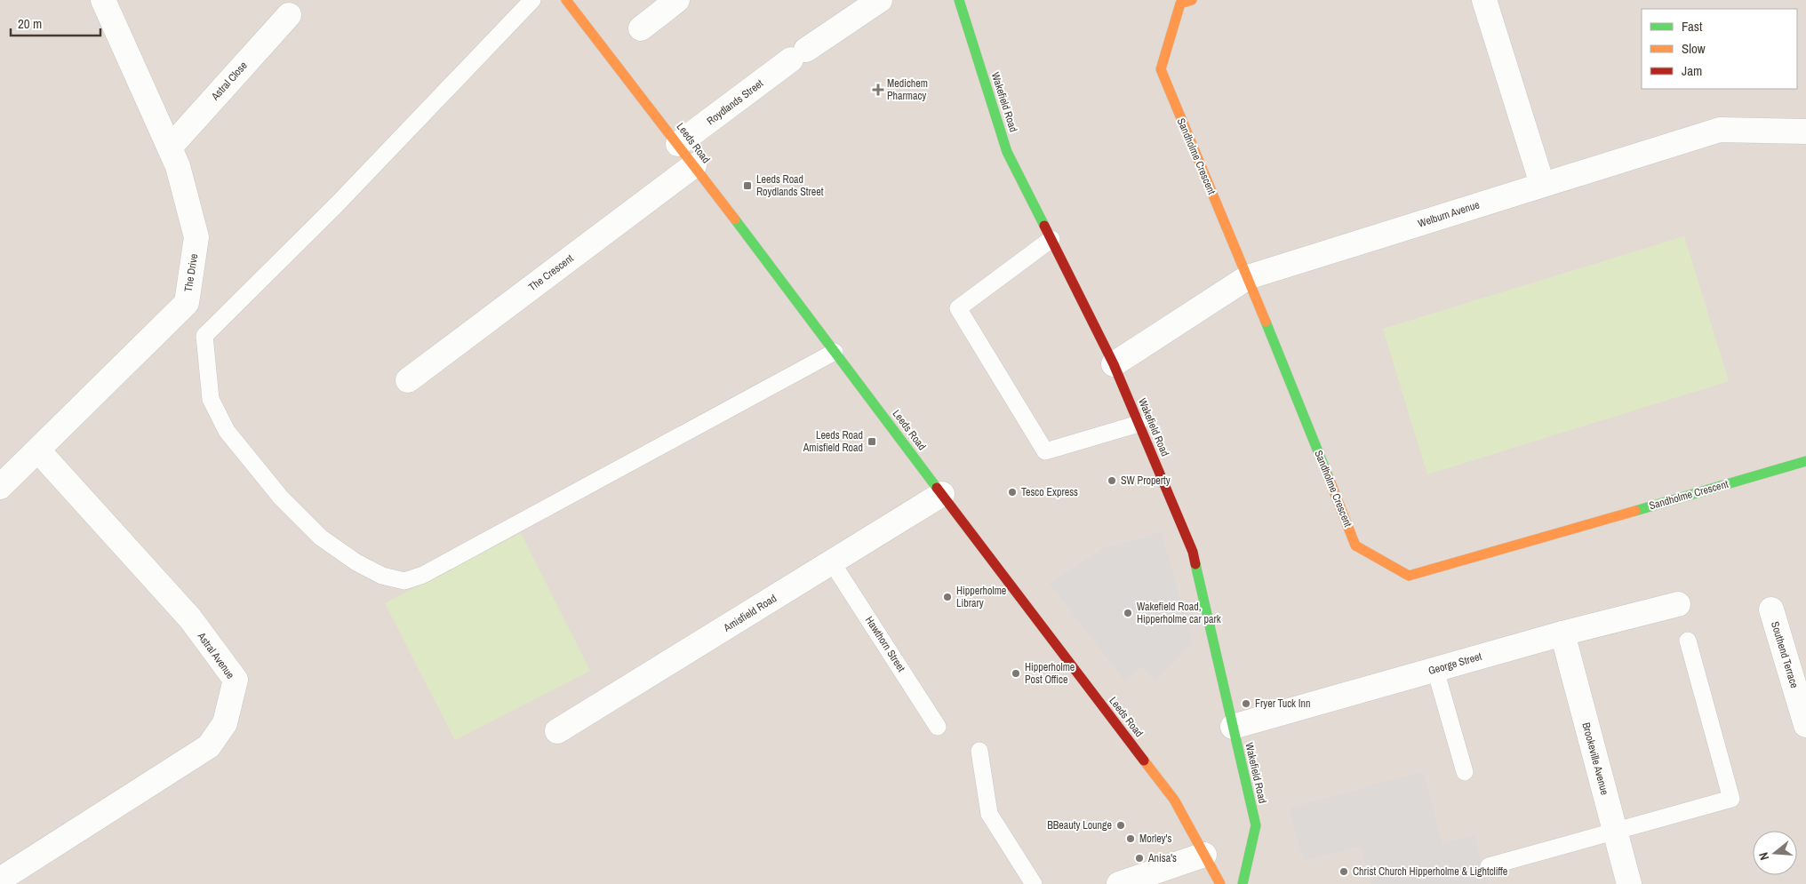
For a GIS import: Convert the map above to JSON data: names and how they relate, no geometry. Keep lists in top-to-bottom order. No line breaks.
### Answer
{"streets":{"main road":["Wakefield Road","Leeds Road","Sandholme Crescent"],"street":["Astral Close","Roydlands Street","Welburn Avenue","The Drive","The Crescent","Amisfield Road","Southend Terrace","Astral Avenue","George Street","Brookeville Avenue"],"lane":["Hawthorn Street"]},"crossings":[["Astral Close","The Drive"],["Roydlands Street","Leeds Road"],["Wakefield Road","Welburn Avenue"],["Wakefield Road","George Street"],["Leeds Road","The Crescent"],["Leeds Road","Amisfield Road"],["Sandholme Crescent","Welburn Avenue"],["The Drive","Astral Avenue"],["Amisfield Road","Hawthorn Street"],["George Street","Brookeville Avenue"]],"places":{"health":["Medichem Pharmacy"],"transit":["Leeds Road Roydlands Street","Leeds Road Amisfield Road"],"other":["SW Property","Tesco Express","Hipperholme Library","Wakefield Road, Hipperholme car park","Hipperholme Post Office","Fryer Tuck Inn","BBeauty Lounge","Morley's","Anisa's","Christ Church Hipperholme & Lightcliffe"]},"legend":["Fast","Slow","Jam"],"scale_bar":"20 m","north":"left"}
